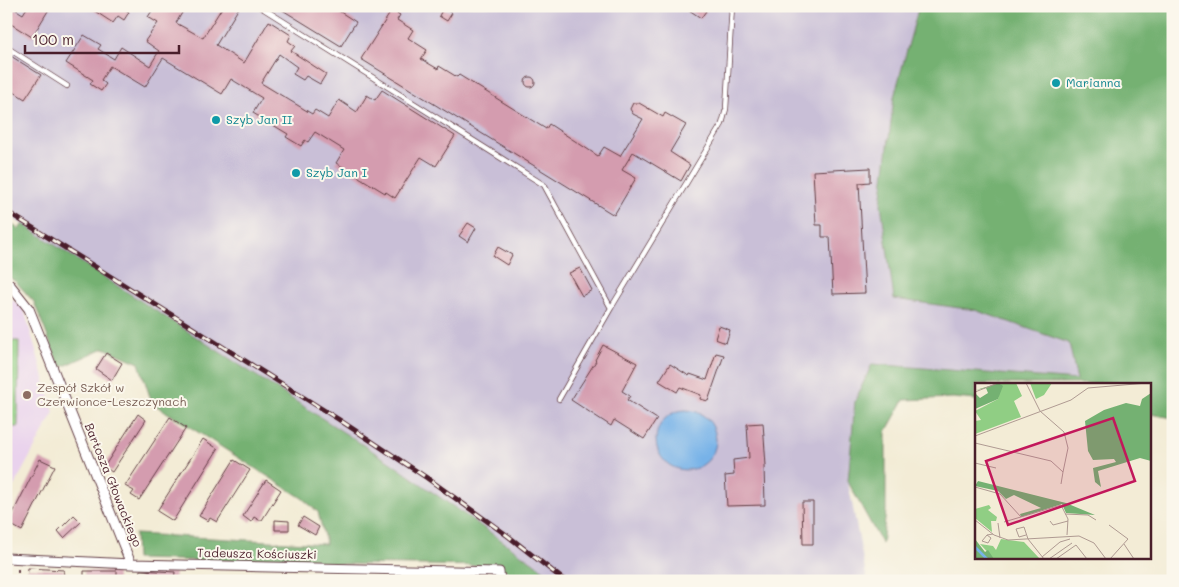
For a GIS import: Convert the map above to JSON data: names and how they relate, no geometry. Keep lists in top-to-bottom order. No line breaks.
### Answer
{"streets":{"street":["Bartosza Głowackiego","Tadeusza Kościuszki"]},"crossings":[["Bartosza Głowackiego","Tadeusza Kościuszki"]],"places":["Marianna","Szyb Jan II","Szyb Jan I","Zespół Szkół w Czerwionce-Leszczynach"],"scale_bar":"100 m"}
